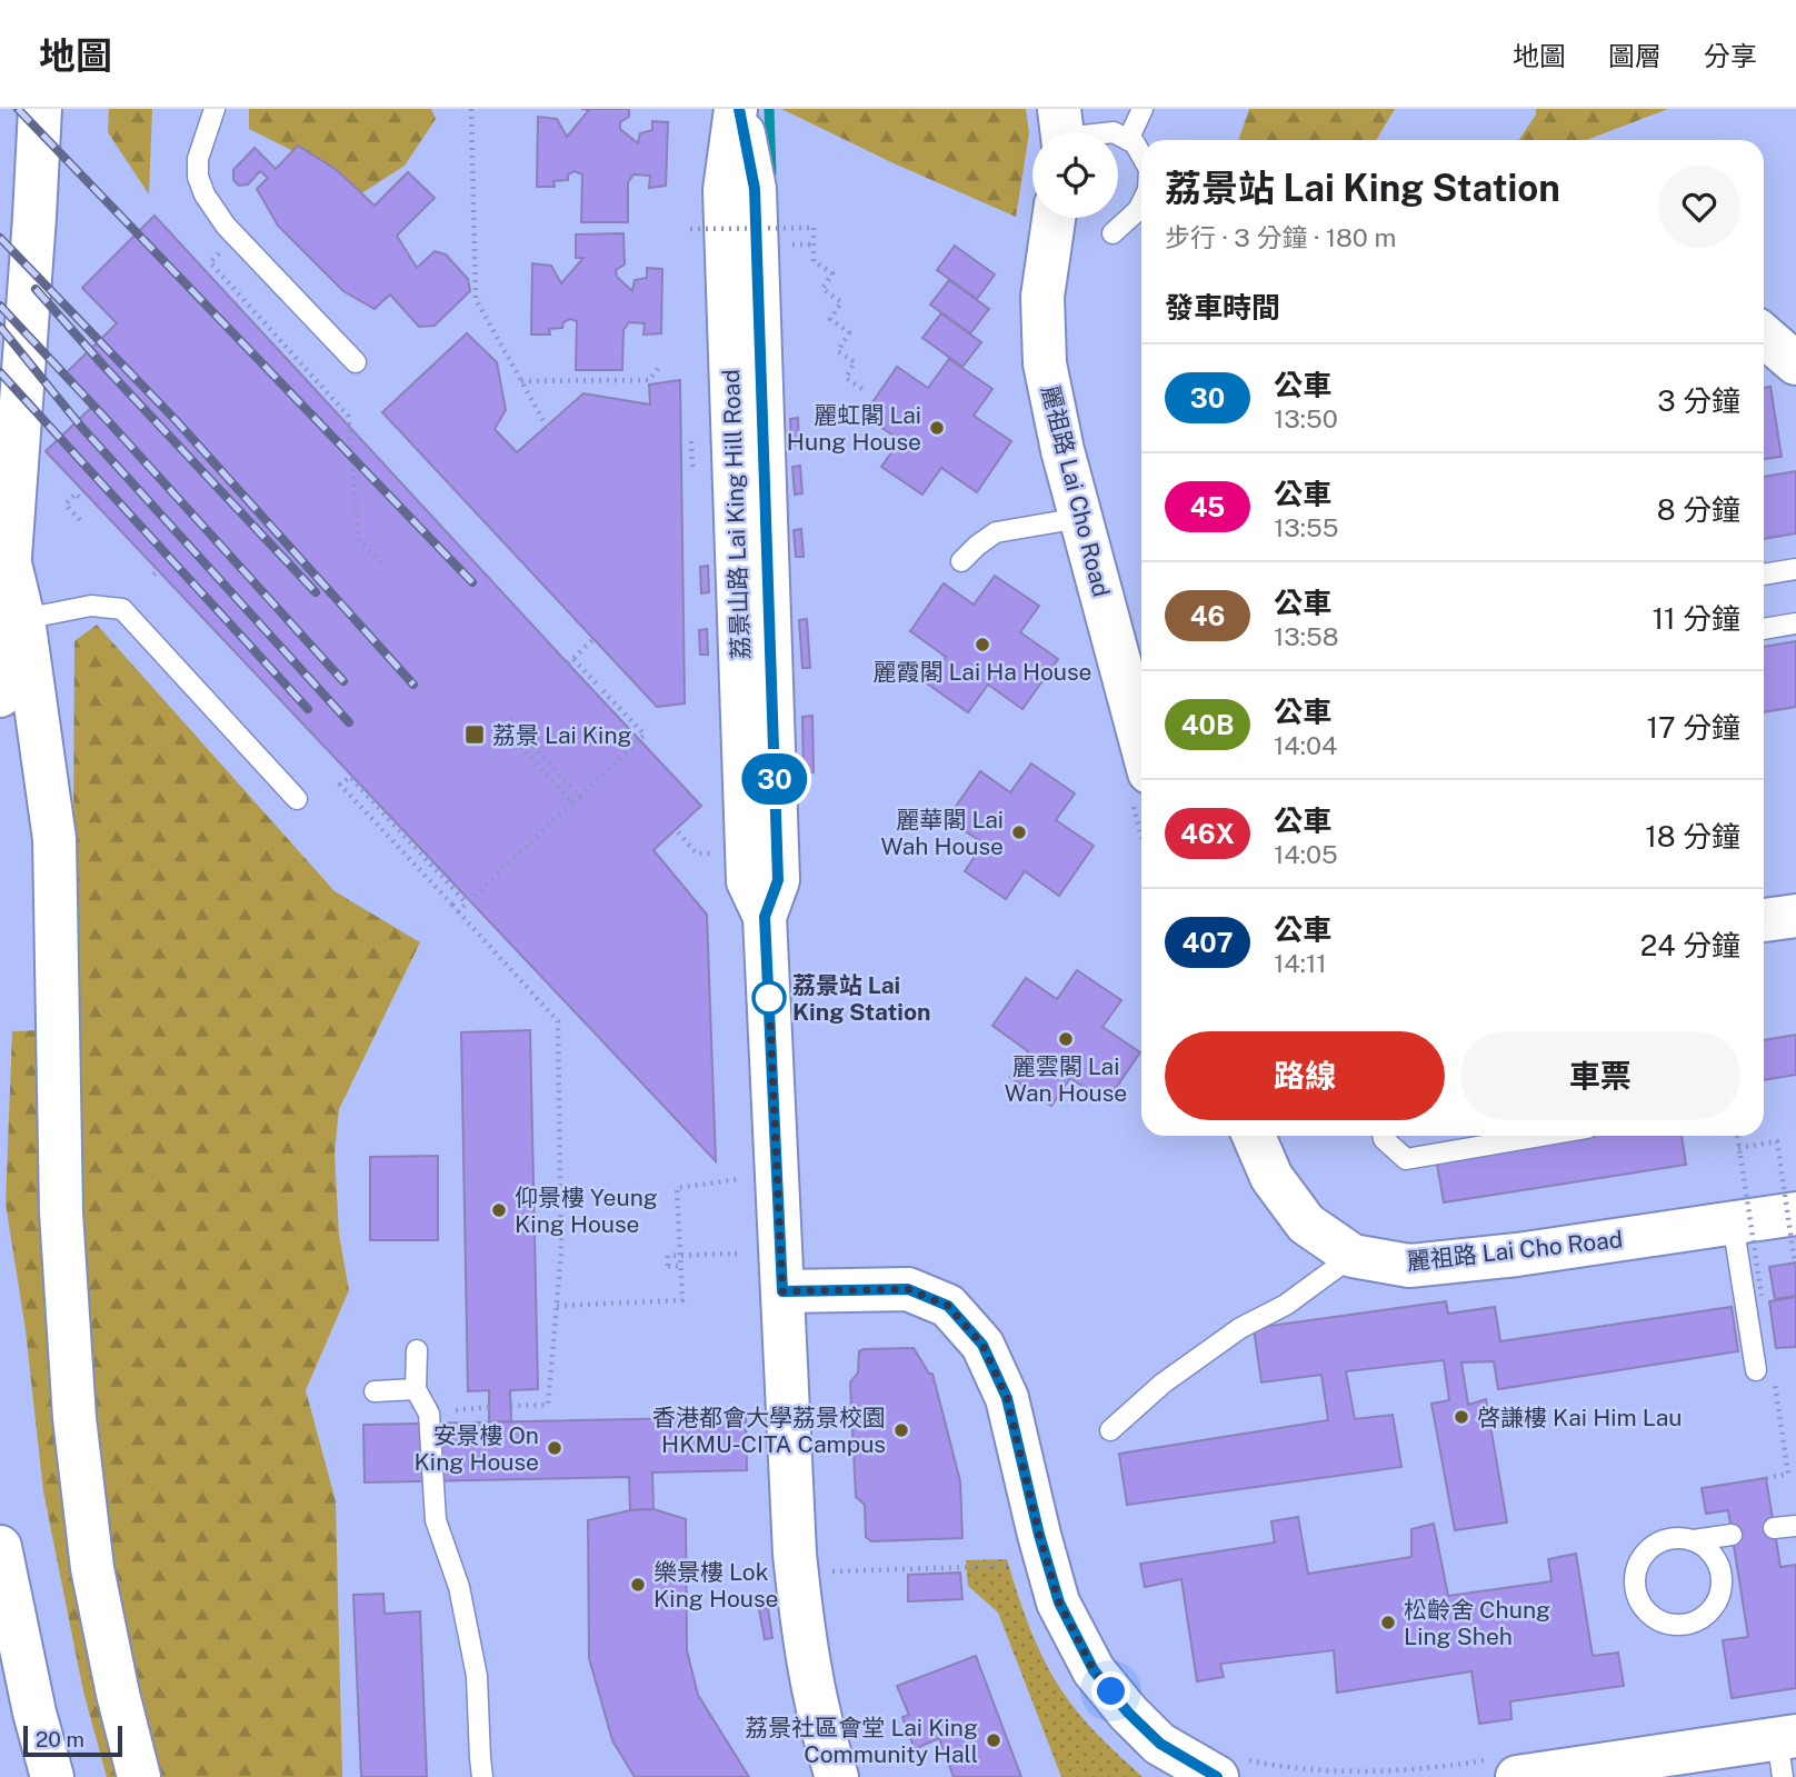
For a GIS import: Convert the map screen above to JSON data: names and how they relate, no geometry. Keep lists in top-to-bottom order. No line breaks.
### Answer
{"streets":{"main road":["麗祖路 Lai Cho Road","荔景山路 Lai King Hill Road"]},"places":{"other":["麗虹閣 Lai Hung House","麗霞閣 Lai Ha House","麗華閣 Lai Wah House","荔景站 Lai King Station","麗雲閣 Lai Wan House","仰景樓 Yeung King House","啓謙樓 Kai Him Lau","香港都會大學荔景校園 HKMU-CITA Campus","安景樓 On King House","樂景樓 Lok King House","松齡舍 Chung Ling Sheh","荔景社區會堂 Lai King Community Hall"],"transit":["荔景 Lai King"]},"lines":["bus line 30"],"scale_bar":"20 m","page":{"header":"地圖","nav":["地圖","圖層","分享"],"on_map":"30","heading":[["荔景站 Lai King Station","步行 · 3 分鐘 · 180 m"],"發車時間"],"list":[{"mark":"30","name":"公車","note":"13:50","value":"3 分鐘"},{"mark":"45","name":"公車","note":"13:55","value":"8 分鐘"},{"mark":"46","name":"公車","note":"13:58","value":"11 分鐘"},{"mark":"40B","name":"公車","note":"14:04","value":"17 分鐘"},{"mark":"46X","name":"公車","note":"14:05","value":"18 分鐘"},{"mark":"407","name":"公車","note":"14:11","value":"24 分鐘"}],"buttons":["路線","車票"],"scale":"20 m"}}
